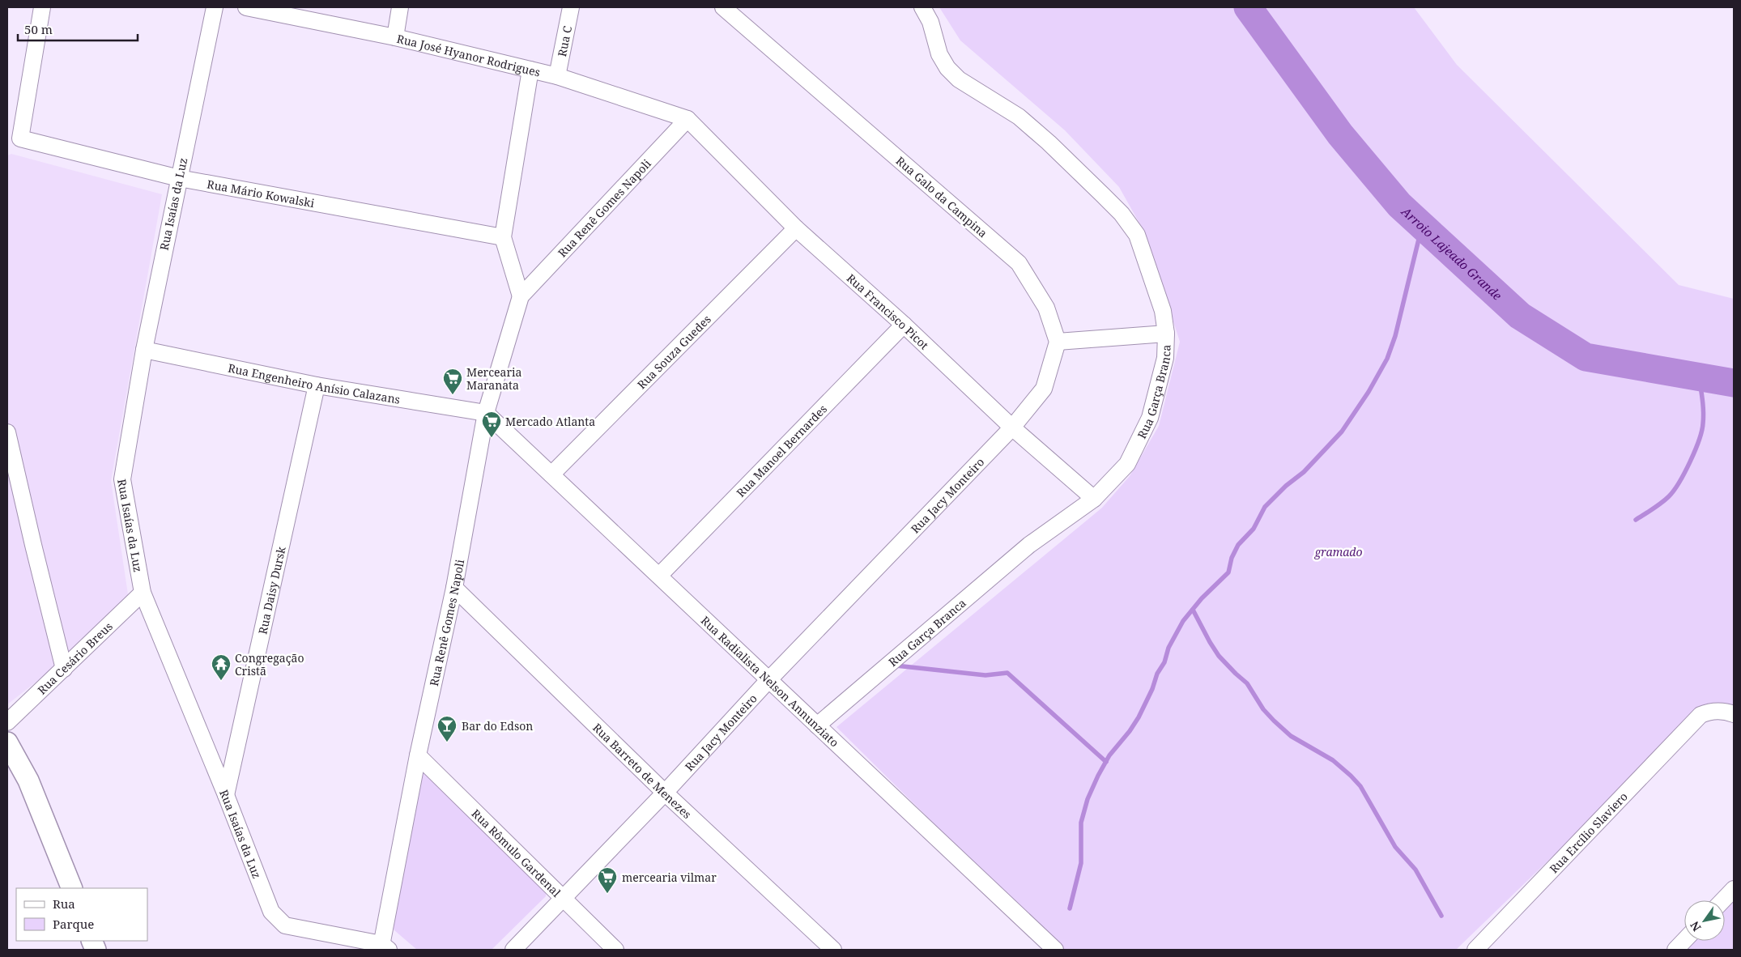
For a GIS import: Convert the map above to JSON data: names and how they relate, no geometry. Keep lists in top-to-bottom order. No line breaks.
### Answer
{"streets":{"street":["Rua C","Rua José Hyanor Rodrigues","Rua Mário Kowalski","Rua Galo da Campina","Rua Isaías da Luz","Rua Renê Gomes Napoli","Rua Francisco Picot","Rua Souza Guedes","Rua Engenheiro Anísio Calazans","Rua Garça Branca","Rua Manoel Bernardes","Rua Jacy Monteiro","Rua Daisy Dursk","Rua Cesário Breus","Rua Radialista Nelson Annunziato","Rua Barreto de Menezes","Rua Ercílio Slaviero","Rua Rômulo Gardenal"]},"crossings":[["Rua C","Rua José Hyanor Rodrigues"],["Rua José Hyanor Rodrigues","Rua Renê Gomes Napoli"],["Rua José Hyanor Rodrigues","Rua Francisco Picot"],["Rua Mário Kowalski","Rua Isaías da Luz"],["Rua Isaías da Luz","Rua Renê Gomes Napoli"],["Rua Isaías da Luz","Rua Engenheiro Anísio Calazans"],["Rua Isaías da Luz","Rua Daisy Dursk"],["Rua Isaías da Luz","Rua Cesário Breus"],["Rua Renê Gomes Napoli","Rua Francisco Picot"],["Rua Renê Gomes Napoli","Rua Engenheiro Anísio Calazans"],["Rua Renê Gomes Napoli","Rua Radialista Nelson Annunziato"],["Rua Renê Gomes Napoli","Rua Barreto de Menezes"],["Rua Renê Gomes Napoli","Rua Rômulo Gardenal"],["Rua Francisco Picot","Rua Souza Guedes"],["Rua Francisco Picot","Rua Garça Branca"],["Rua Francisco Picot","Rua Manoel Bernardes"],["Rua Francisco Picot","Rua Jacy Monteiro"],["Rua Souza Guedes","Rua Radialista Nelson Annunziato"],["Rua Engenheiro Anísio Calazans","Rua Daisy Dursk"],["Rua Engenheiro Anísio Calazans","Rua Radialista Nelson Annunziato"],["Rua Garça Branca","Rua Radialista Nelson Annunziato"],["Rua Manoel Bernardes","Rua Radialista Nelson Annunziato"],["Rua Jacy Monteiro","Rua Radialista Nelson Annunziato"],["Rua Jacy Monteiro","Rua Barreto de Menezes"],["Rua Jacy Monteiro","Rua Rômulo Gardenal"]],"water":["Arroio Lajeado Grande"],"parks":["gramado"],"places":{"supermarket":["Mercearia Maranata","Mercado Atlanta","mercearia vilmar"],"temple":["Congregação Cristã"],"bar":["Bar do Edson"]},"legend":["Rua","Parque"],"scale_bar":"50 m","north":"bottom left"}
